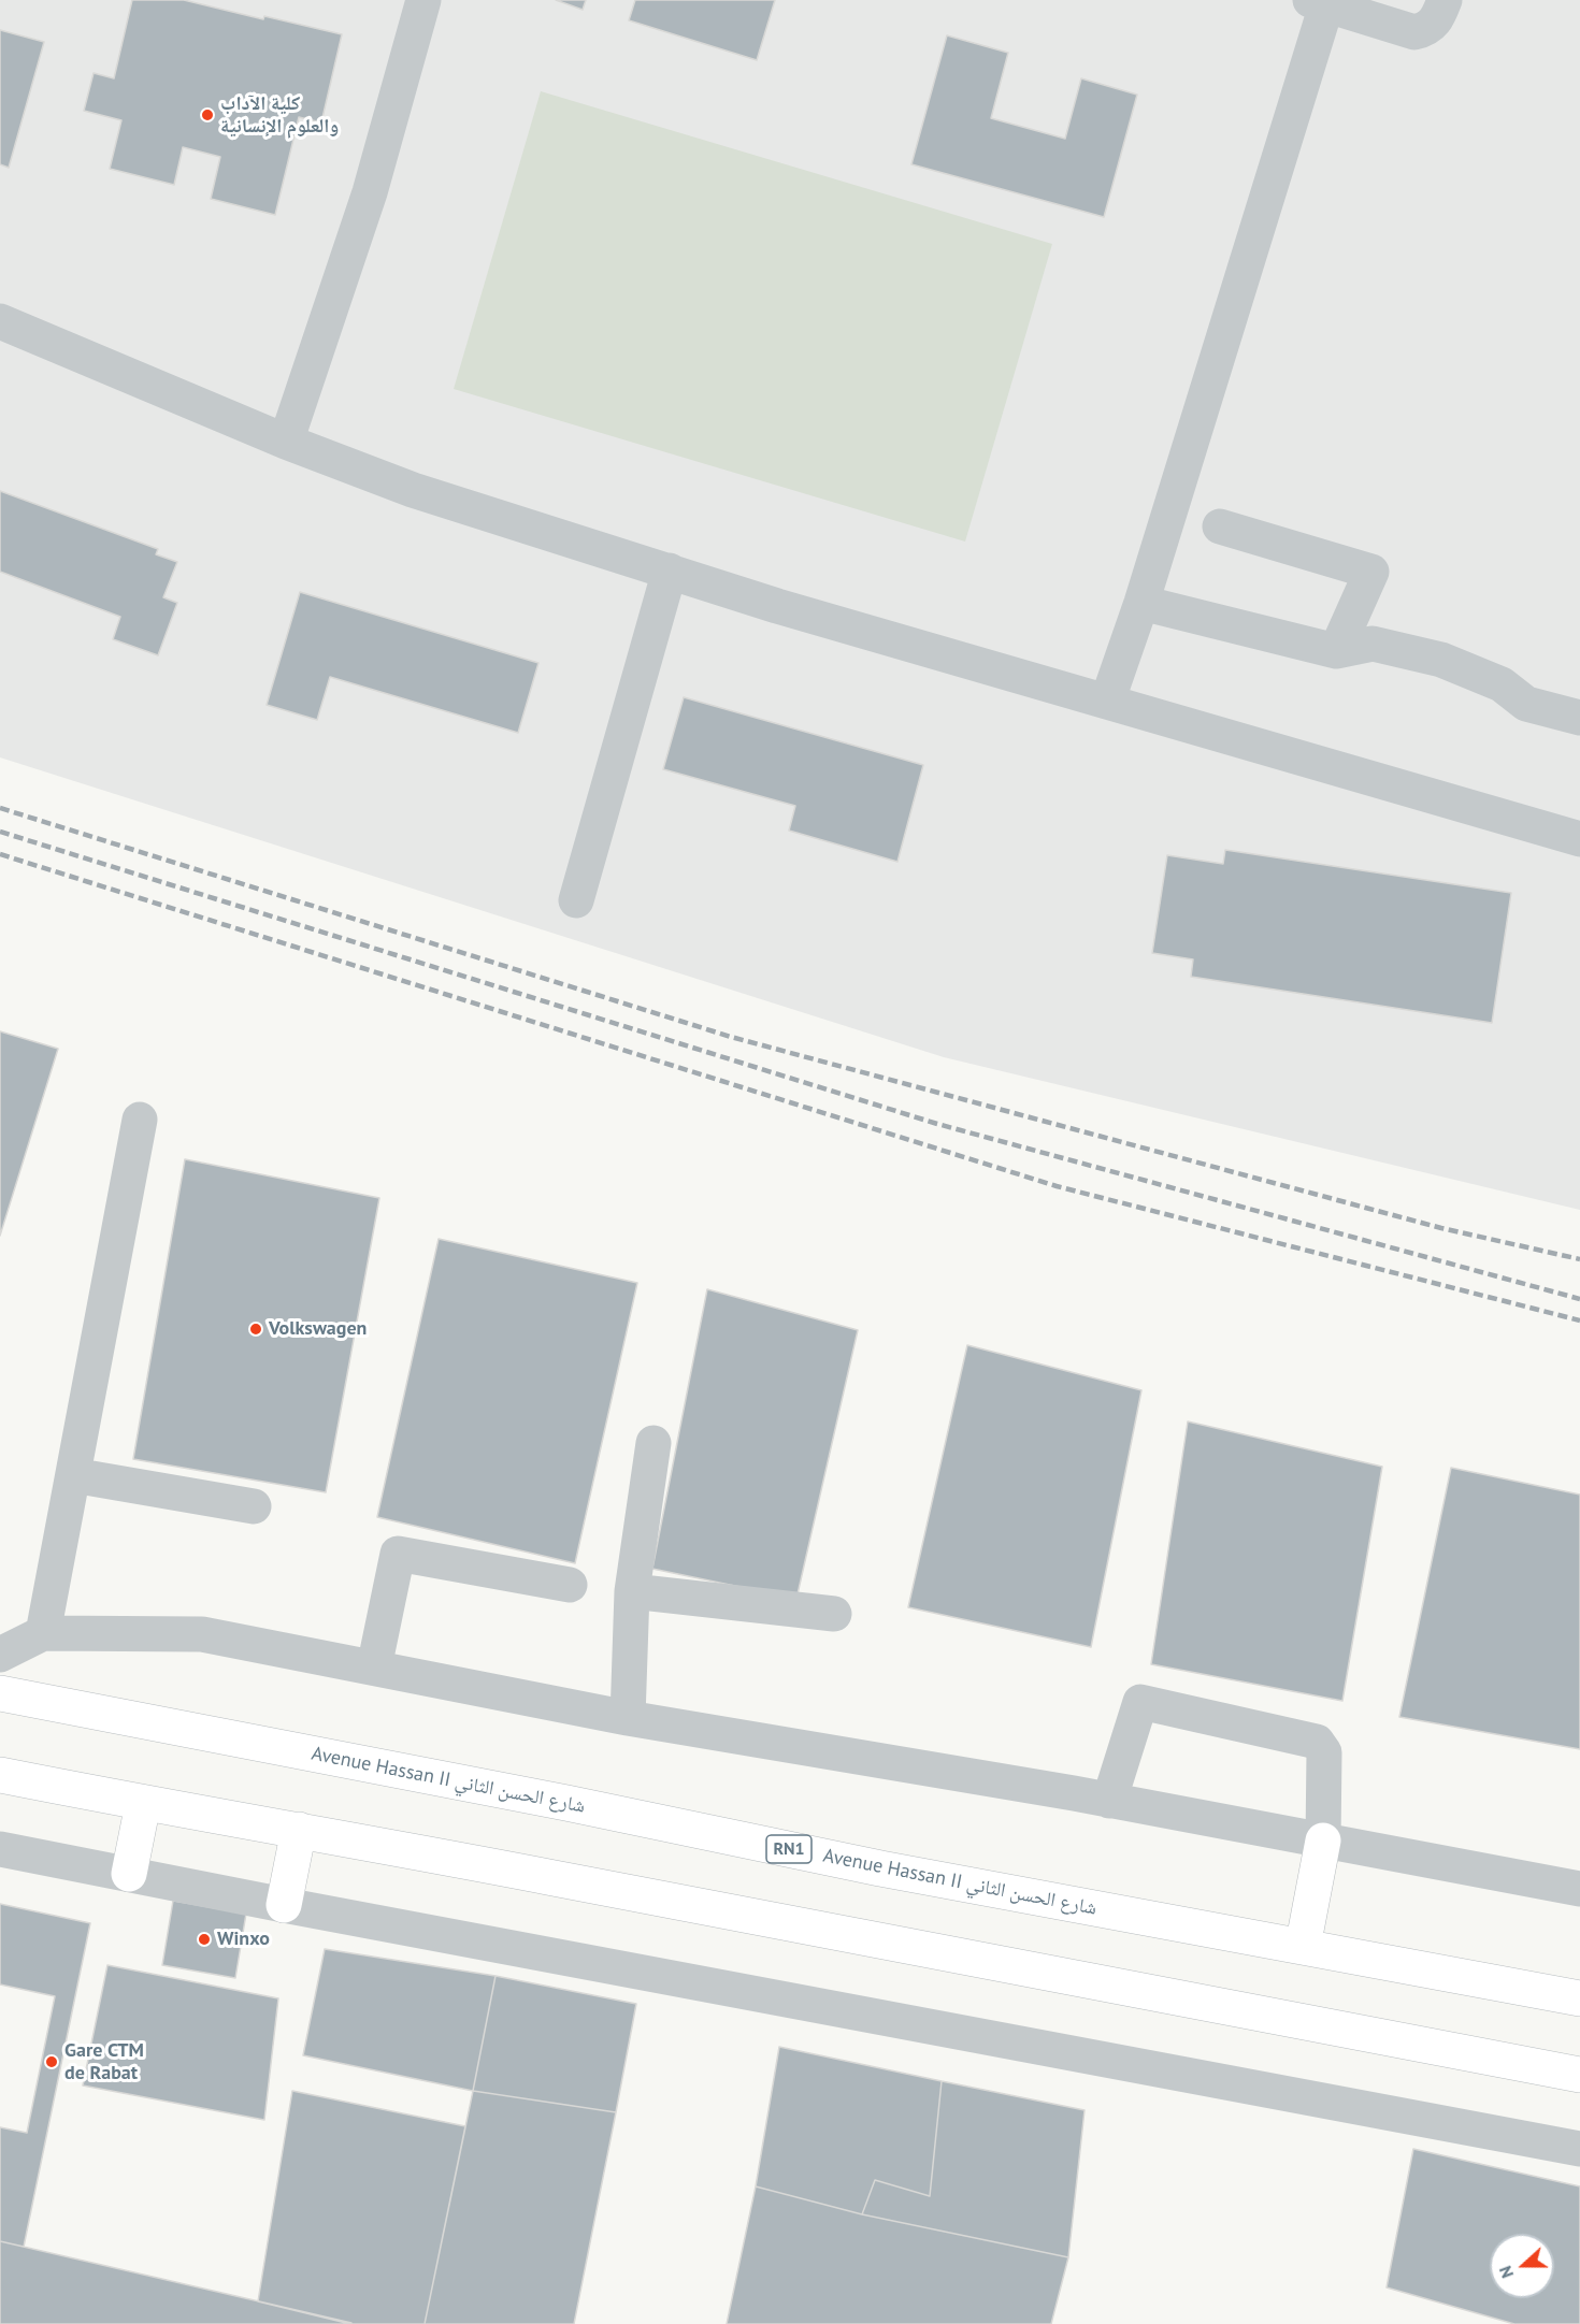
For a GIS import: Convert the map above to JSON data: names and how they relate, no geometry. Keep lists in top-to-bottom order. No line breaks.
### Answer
{"streets":{"main road":["Avenue Hassan II شارع الحسن الثاني","RN1"]},"places":["كلية الآداب والعلوم الإنسانية","Volkswagen","Winxo","Gare CTM de Rabat"],"north":"left"}
